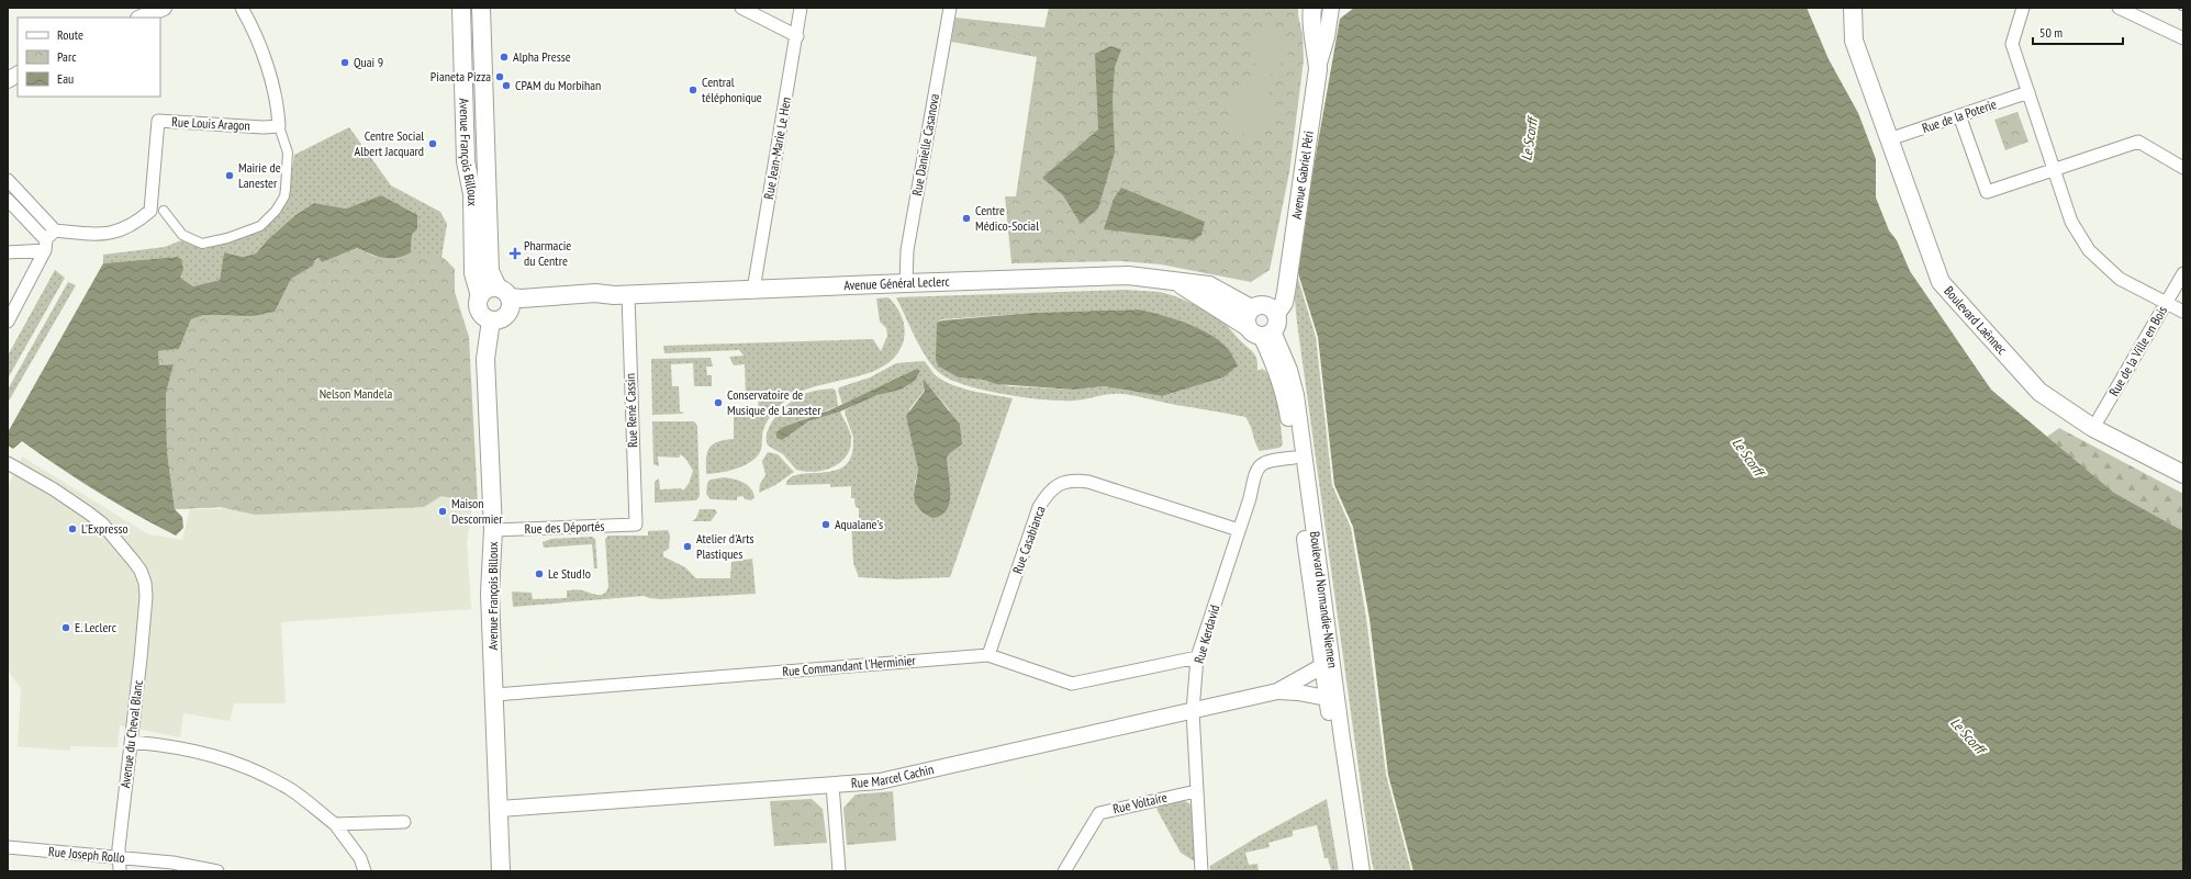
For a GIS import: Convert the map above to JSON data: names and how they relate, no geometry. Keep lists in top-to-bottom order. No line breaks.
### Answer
{"streets":{"main road":["Avenue François Billoux","Avenue Gabriel Péri","Avenue Général Leclerc","Boulevard Laënnec"],"street":["Rue de la Poterie","Rue Louis Aragon","Rue Danielle Casanova","Rue Jean-Marie Le Hen","Rue de la Ville en Bois","Rue René Cassin","Rue des Déportés","Rue Casabianca","Boulevard Normandie-Niemen","Rue Kerdavid","Rue Commandant l'Herminier","Avenue du Cheval Blanc","Rue Marcel Cachin","Rue Voltaire","Rue Joseph Rollo"]},"crossings":[["Rue de la Poterie","Boulevard Laënnec"],["Rue Danielle Casanova","Avenue Général Leclerc"],["Rue Jean-Marie Le Hen","Avenue Général Leclerc"],["Avenue François Billoux","Avenue Général Leclerc"],["Avenue François Billoux","Rue des Déportés"],["Avenue François Billoux","Rue Commandant l'Herminier"],["Avenue François Billoux","Rue Marcel Cachin"],["Avenue Gabriel Péri","Avenue Général Leclerc"],["Avenue Général Leclerc","Rue René Cassin"],["Avenue Général Leclerc","Boulevard Normandie-Niemen"],["Boulevard Laënnec","Rue de la Ville en Bois"],["Rue René Cassin","Rue des Déportés"],["Rue Casabianca","Rue Kerdavid"],["Rue Casabianca","Rue Commandant l'Herminier"],["Boulevard Normandie-Niemen","Rue Kerdavid"],["Boulevard Normandie-Niemen","Rue Marcel Cachin"],["Rue Kerdavid","Rue Commandant l'Herminier"],["Rue Kerdavid","Rue Marcel Cachin"],["Rue Kerdavid","Rue Voltaire"],["Avenue du Cheval Blanc","Rue Joseph Rollo"]],"water":["Le Scorff"],"parks":["Nelson Mandela"],"places":{"other":["Alpha Presse","Quai 9","Pianeta Pizza","CPAM du Morbihan","Central téléphonique","Centre Social Albert Jacquard","Mairie de Lanester","Centre Médico-Social","Conservatoire de Musique de Lanester","Maison Descormier","Aqualane's","L'Expresso","Atelier d'Arts Plastiques","Le Stud!o","E. Leclerc"],"health":["Pharmacie du Centre"]},"legend":["Route","Parc","Eau"],"scale_bar":"50 m"}
